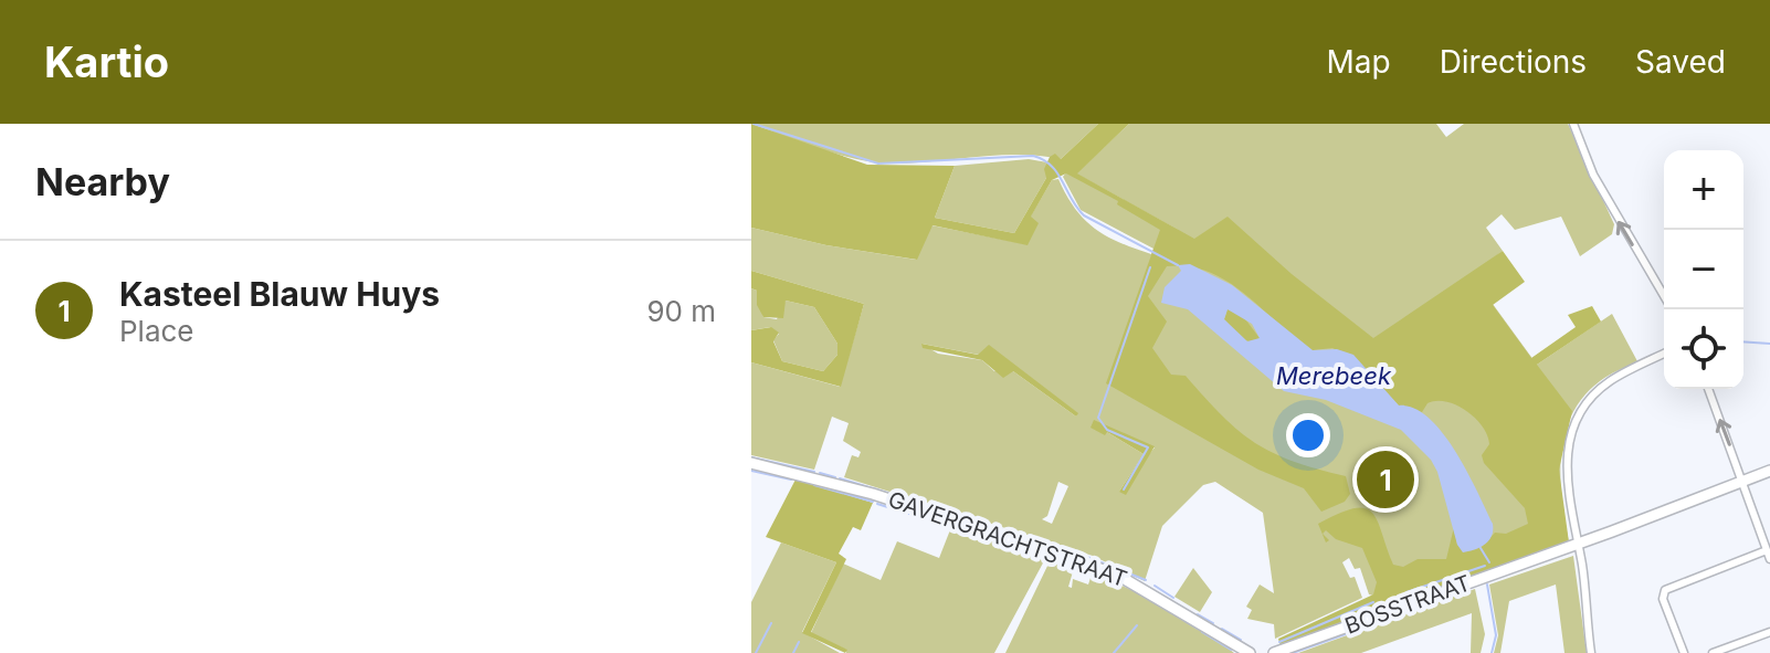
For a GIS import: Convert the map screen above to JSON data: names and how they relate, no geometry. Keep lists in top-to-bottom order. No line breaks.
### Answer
{"streets":{"street":["GAVERGRACHTSTRAAT","BOSSTRAAT"]},"water":["Merebeek"],"page":{"header":"Kartio","nav":["Map","Directions","Saved"],"heading":"Nearby","map_buttons":["+","−"],"list":[{"mark":"1","name":"Kasteel Blauw Huys","note":"Place","value":"90 m"}],"pins":"1"}}
